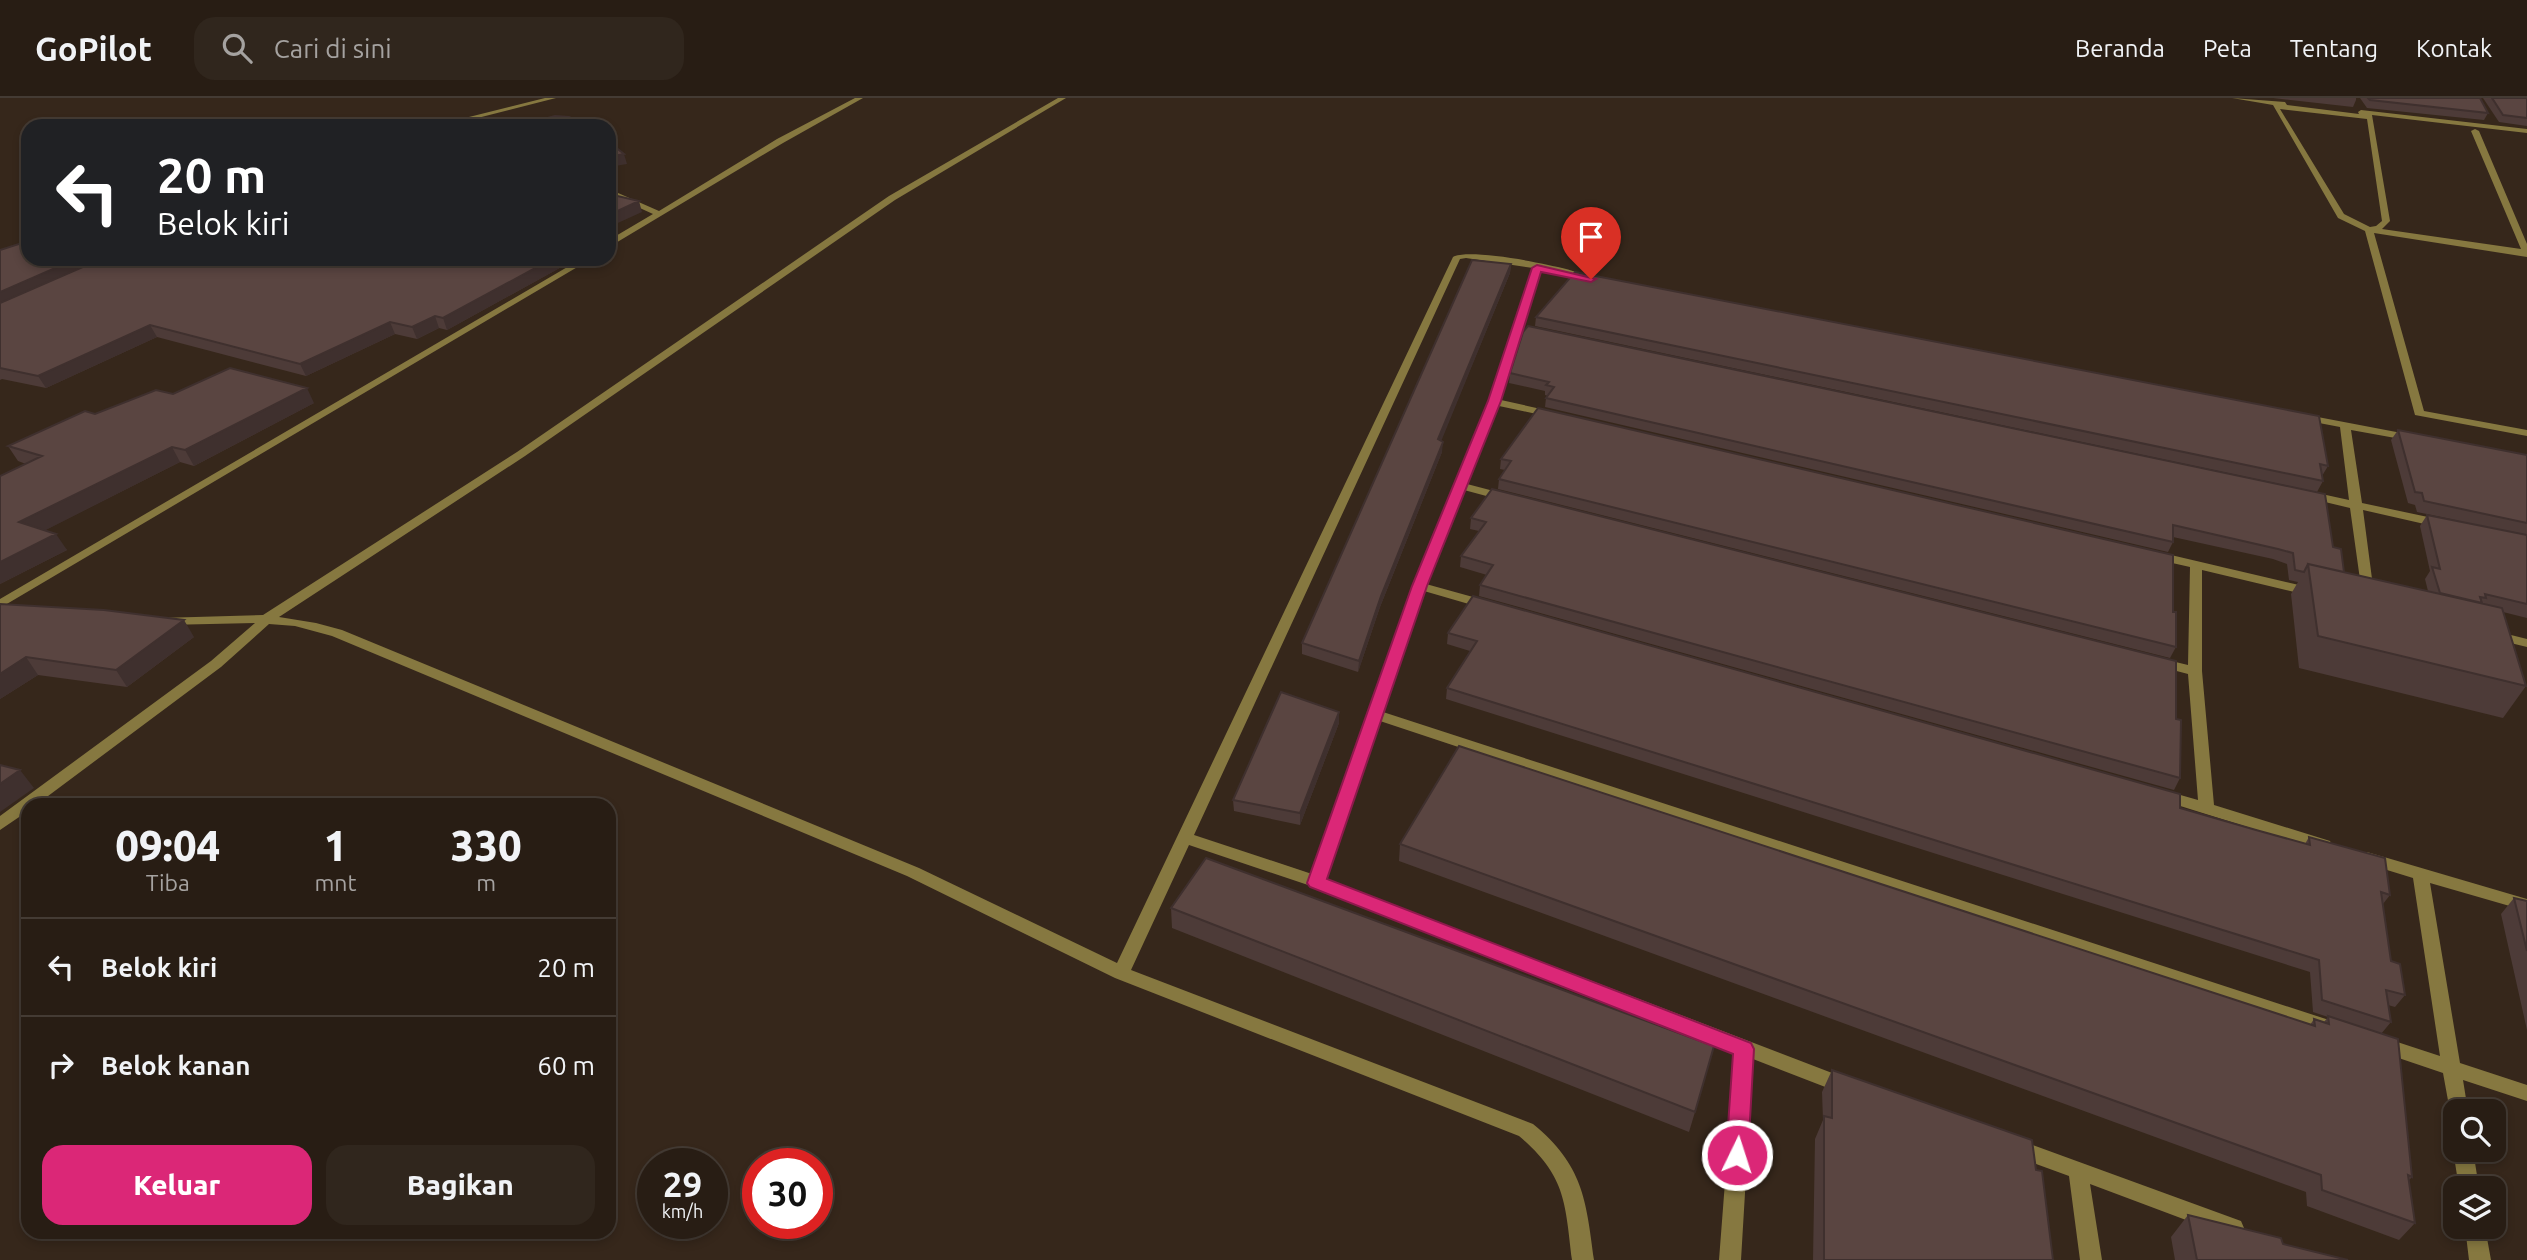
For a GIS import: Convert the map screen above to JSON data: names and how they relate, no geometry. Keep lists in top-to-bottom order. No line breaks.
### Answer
{"page":{"header":"GoPilot","search":"Cari di sini","nav":["Beranda","Peta","Tentang","Kontak"],"turn":["20 m","Belok kiri"],"eta":["09:04","Tiba","1","mnt","330","m"],"list":[{"name":"Belok kiri","value":"20 m"},{"name":"Belok kanan","value":"60 m"}],"buttons":["Keluar","Bagikan"],"speed":"29 km/h","limit":"30"}}
